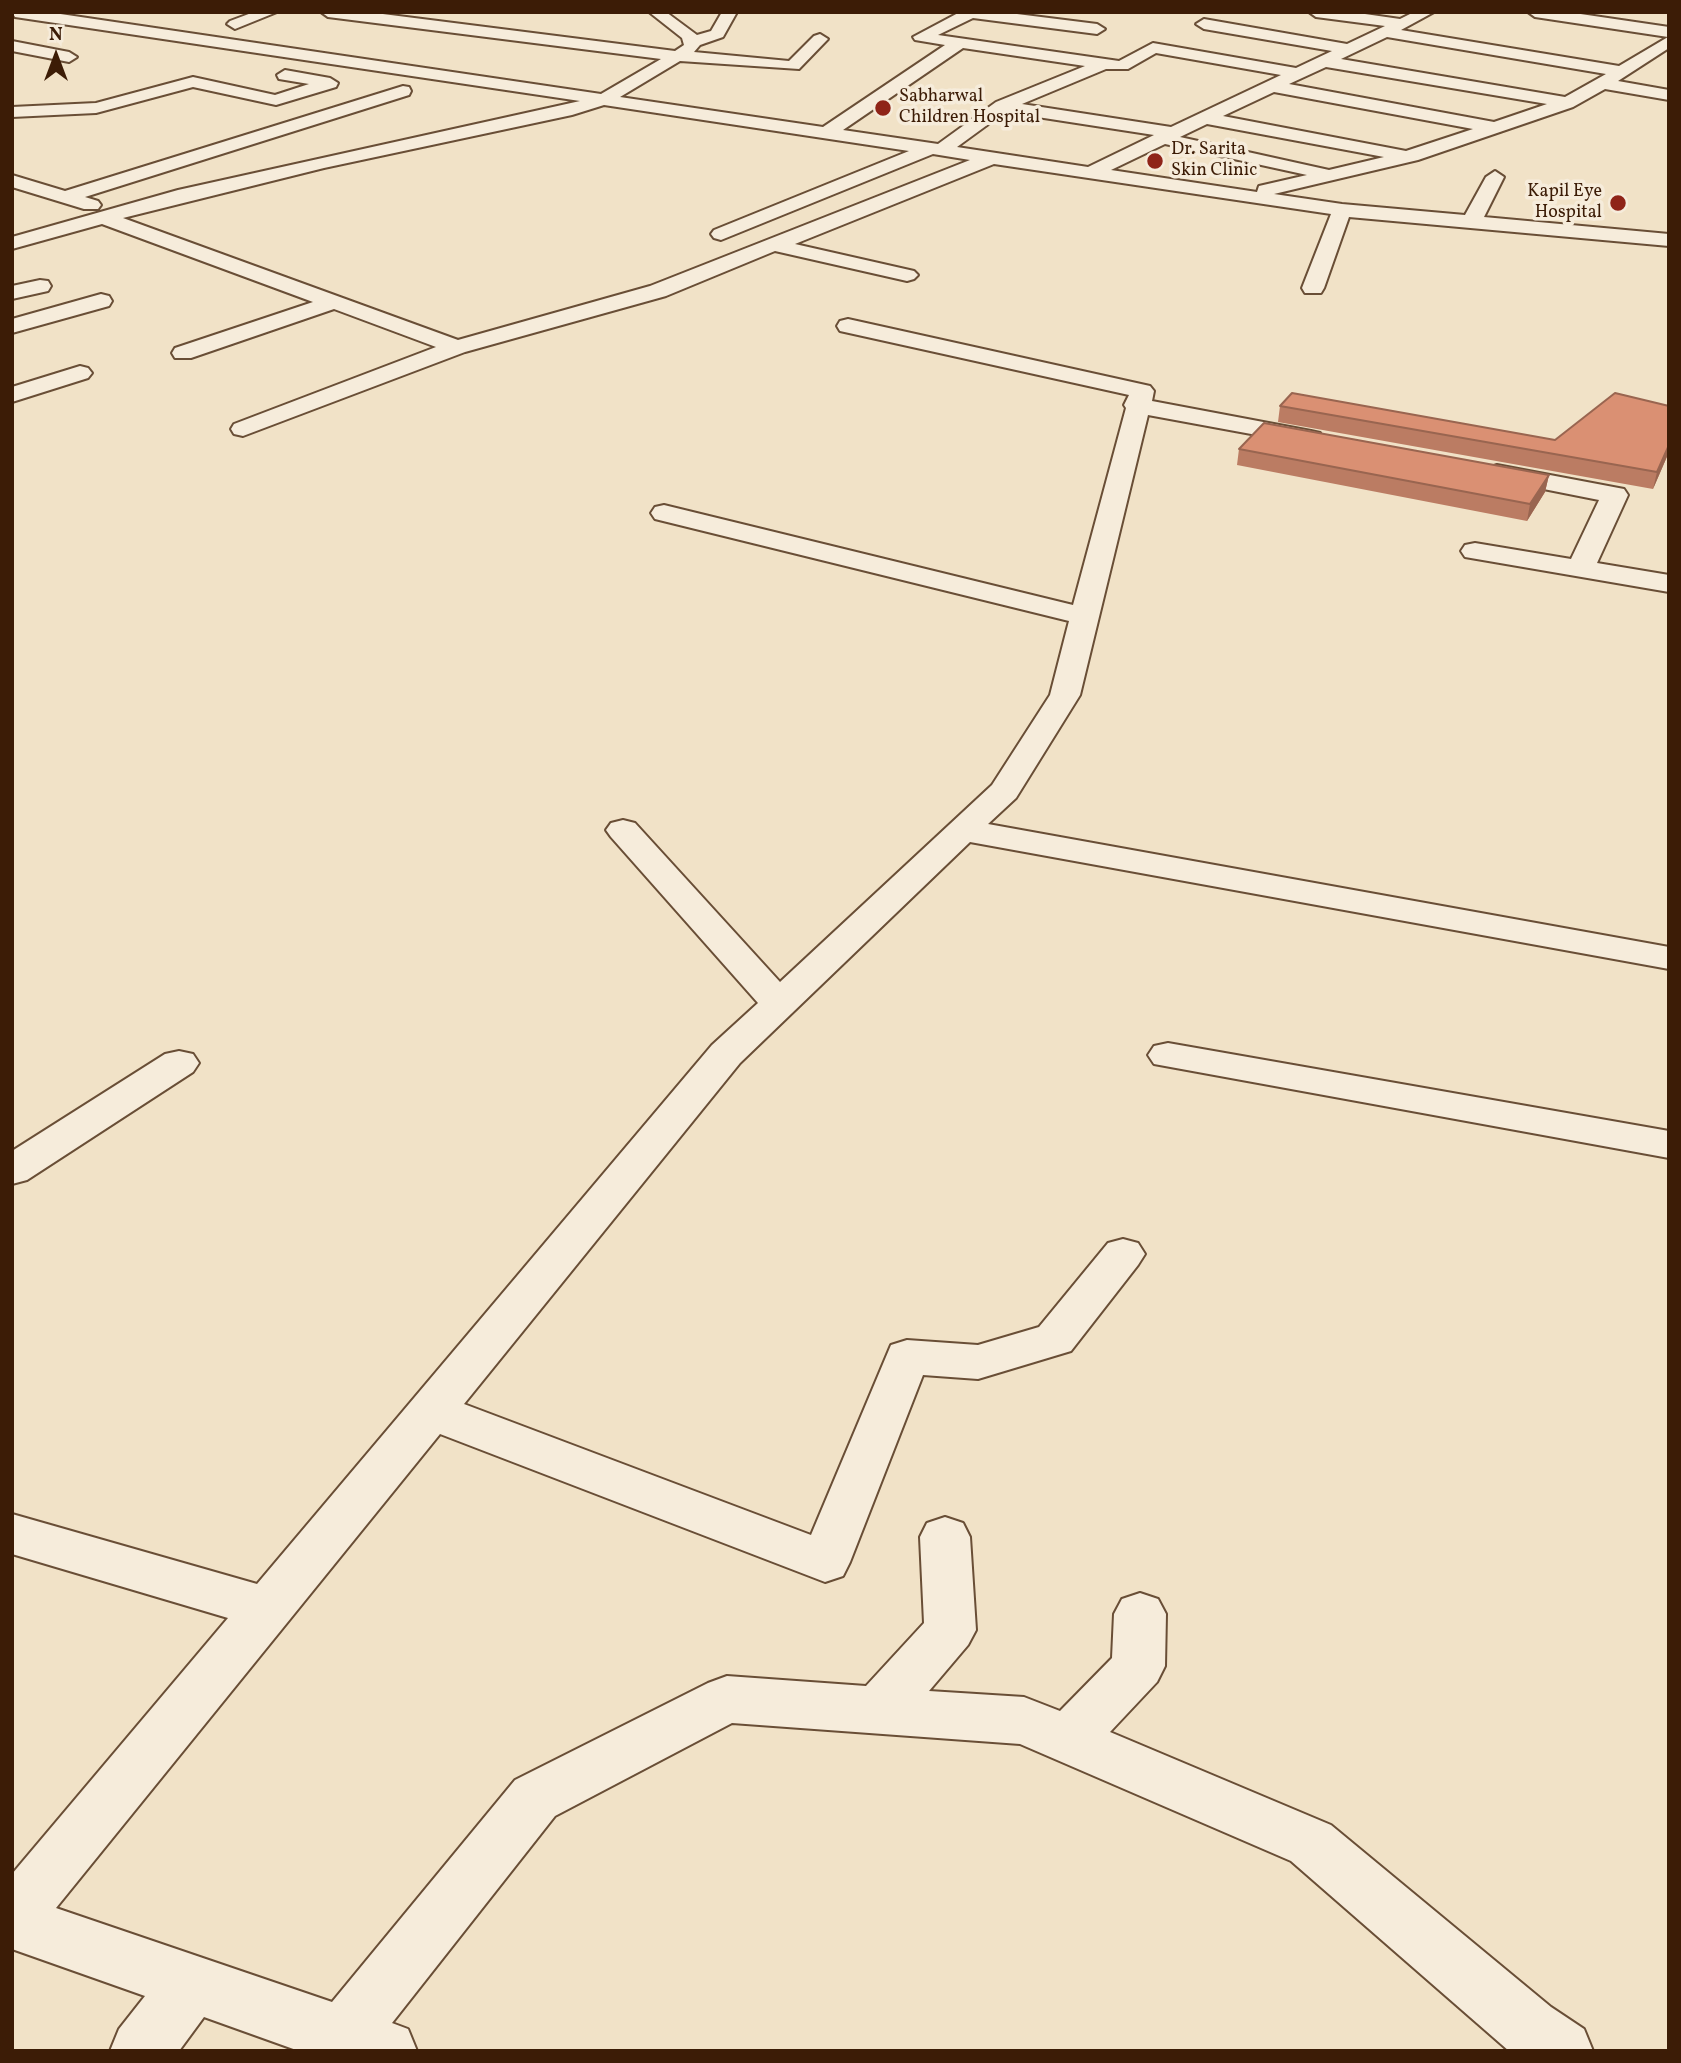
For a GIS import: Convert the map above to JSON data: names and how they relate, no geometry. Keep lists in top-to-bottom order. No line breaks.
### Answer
{"places":["Sabharwal Children Hospital","Dr. Sarita Skin Clinic","Kapil Eye Hospital"],"north":"top"}
